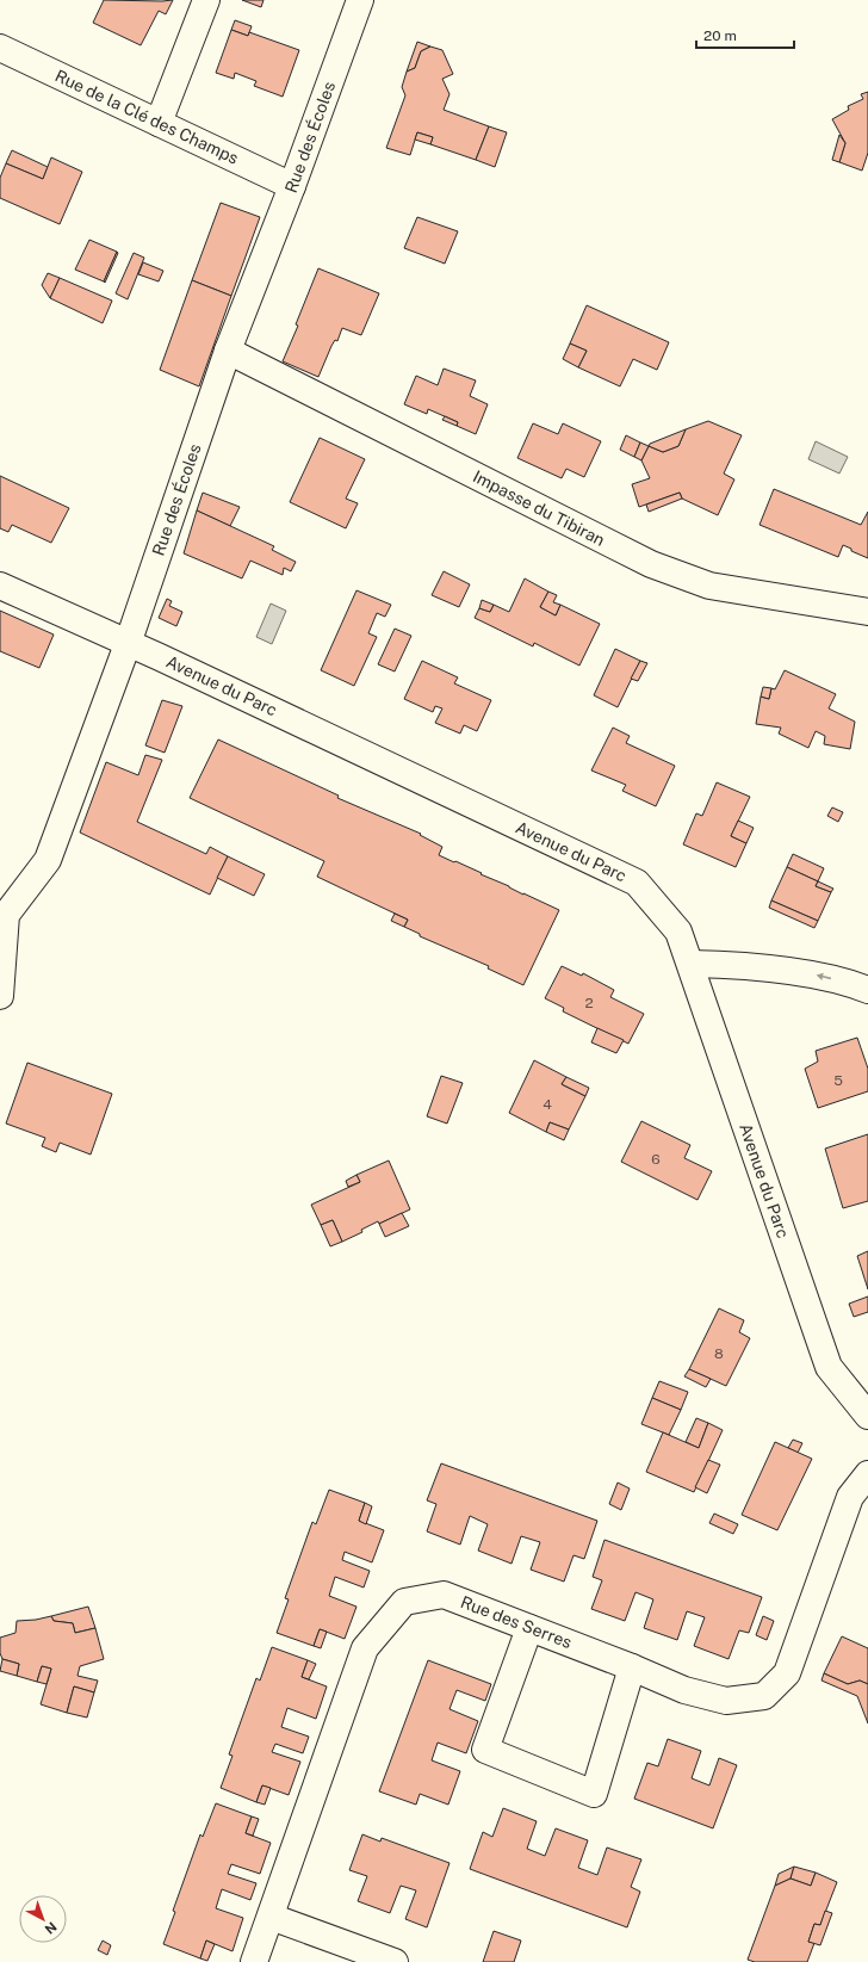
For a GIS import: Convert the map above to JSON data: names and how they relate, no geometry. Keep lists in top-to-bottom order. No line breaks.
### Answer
{"streets":{"street":["Rue de la Clé des Champs","Rue des Écoles","Impasse du Tibiran","Avenue du Parc","Rue des Serres"]},"crossings":[["Rue de la Clé des Champs","Rue des Écoles"],["Rue des Écoles","Impasse du Tibiran"],["Rue des Écoles","Avenue du Parc"]],"house_numbers":["2","5","4","6","8"],"scale_bar":"20 m","north":"bottom right"}
